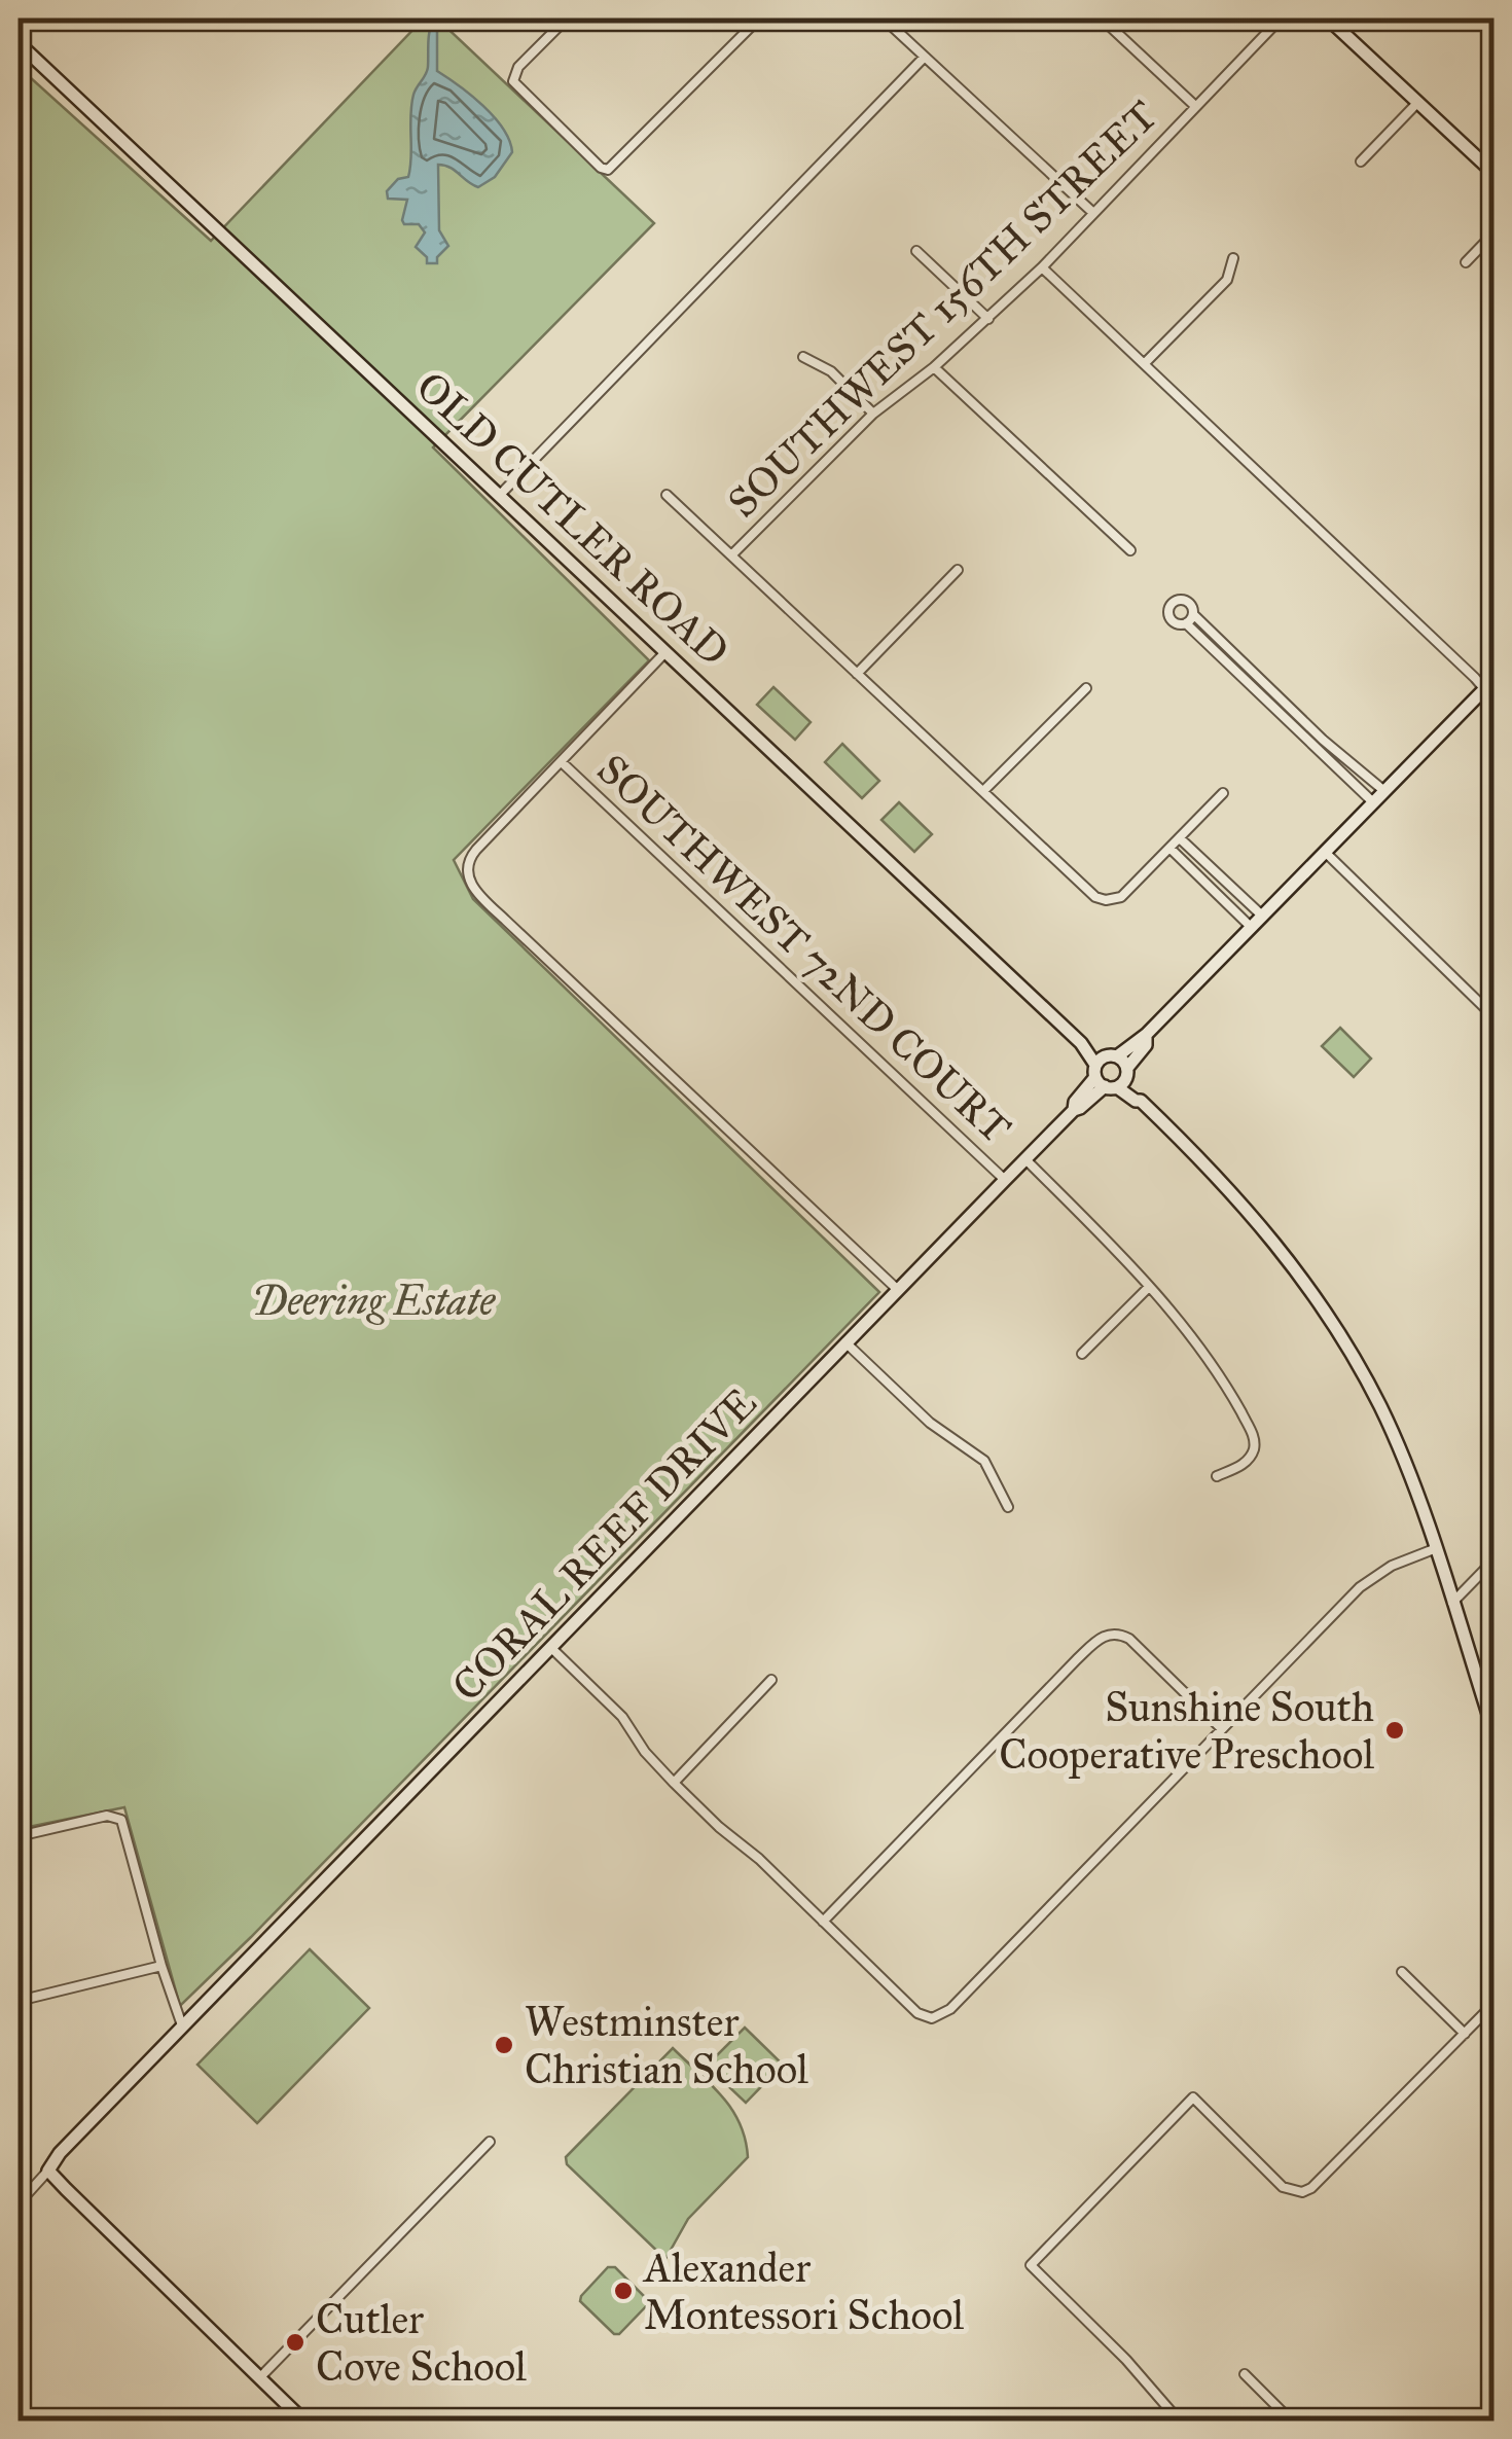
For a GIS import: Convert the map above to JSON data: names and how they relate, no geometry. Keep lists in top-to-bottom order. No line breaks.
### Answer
{"streets":{"main road":["OLD CUTLER ROAD","CORAL REEF DRIVE"],"street":["SOUTHWEST 156TH STREET","SOUTHWEST 72ND COURT"]},"crossings":[["OLD CUTLER ROAD","CORAL REEF DRIVE"],["SOUTHWEST 72ND COURT","CORAL REEF DRIVE"]],"parks":["Deering Estate"],"places":["Sunshine South Cooperative Preschool","Westminster Christian School","Alexander Montessori School","Cutler Cove School"]}
